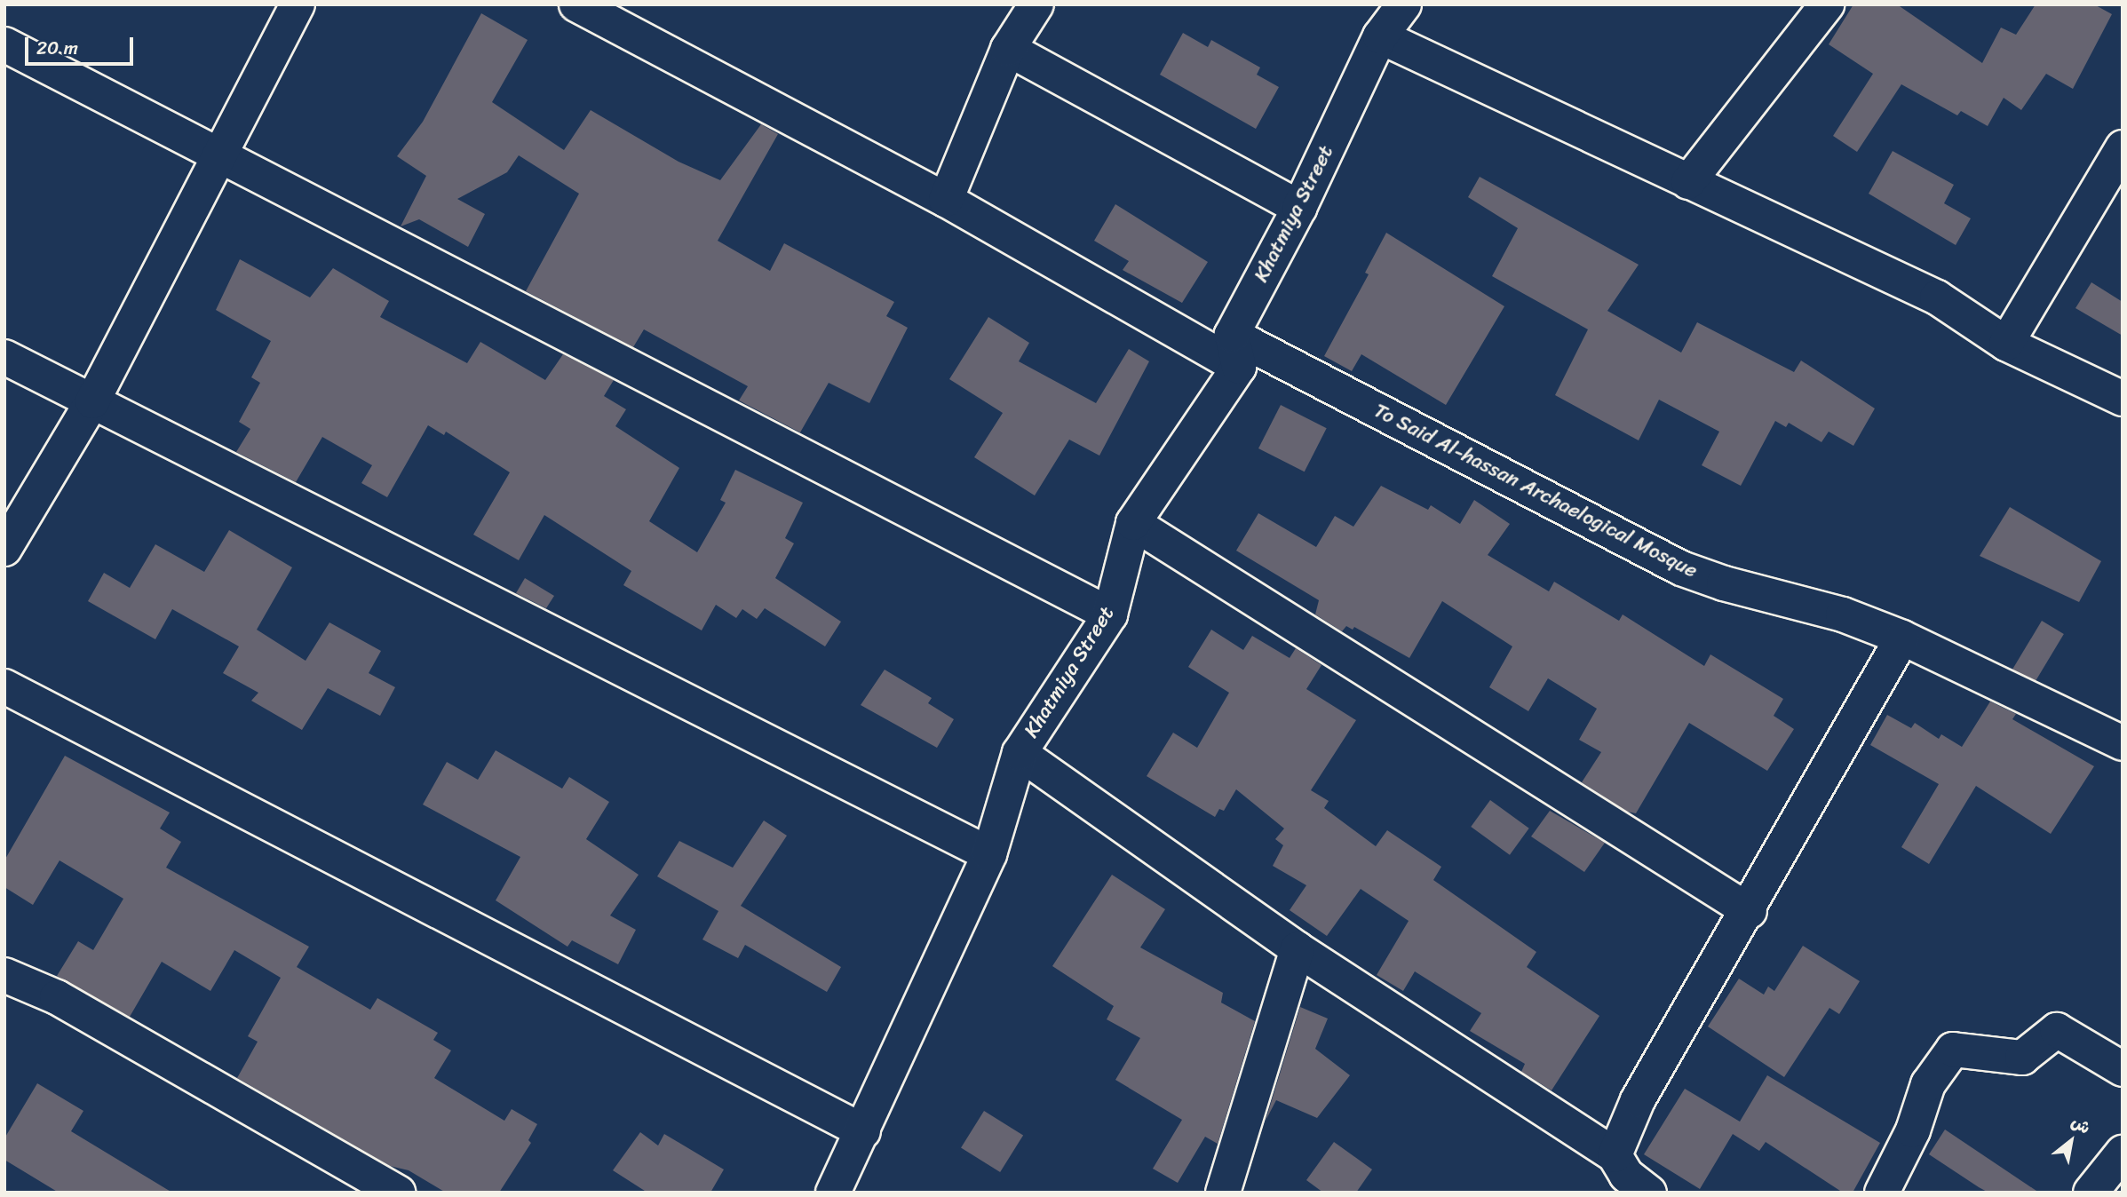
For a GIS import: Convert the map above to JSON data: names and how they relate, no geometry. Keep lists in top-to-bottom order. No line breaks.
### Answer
{"streets":{"street":["Khatmiya Street","To Said Al-hassan Archaelogical Mosque"]},"crossings":[["Khatmiya Street","To Said Al-hassan Archaelogical Mosque"]],"scale_bar":"20 m","north":"top right"}
